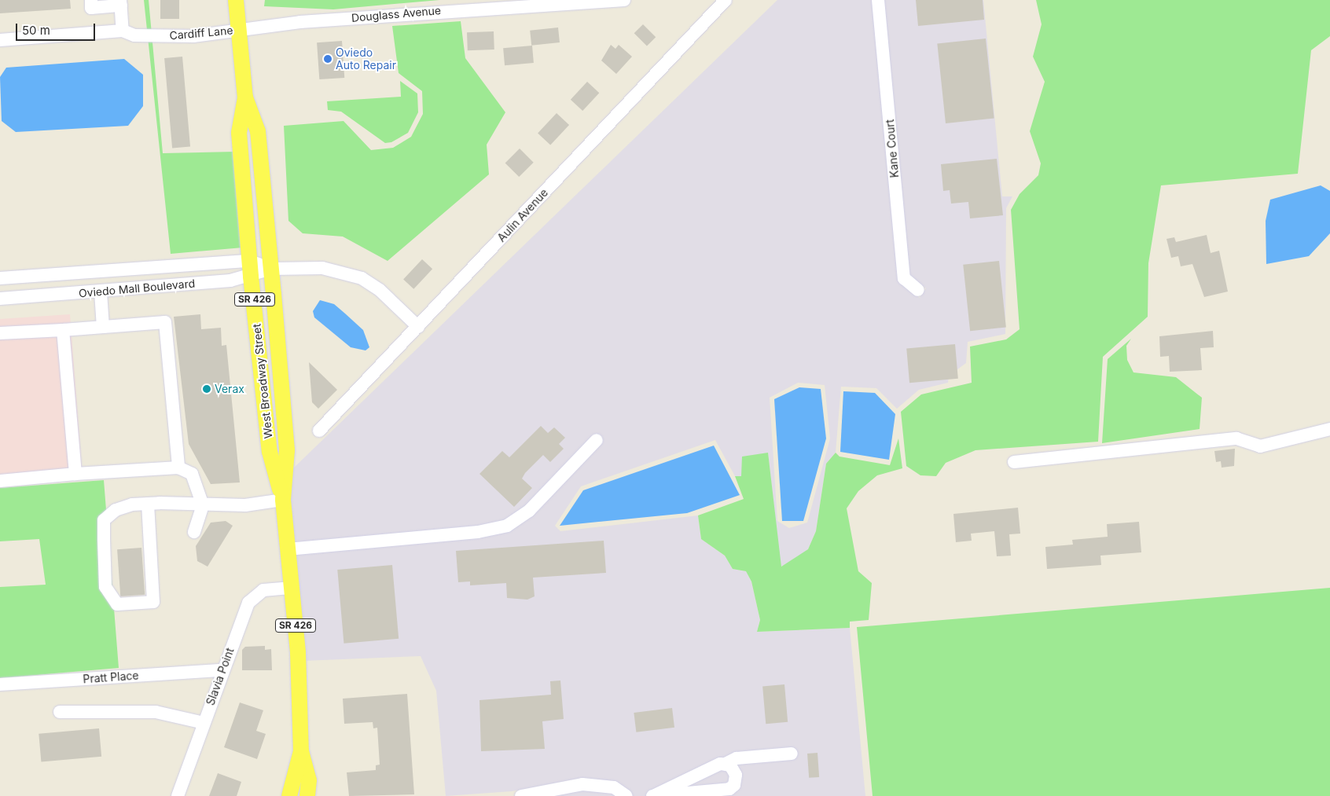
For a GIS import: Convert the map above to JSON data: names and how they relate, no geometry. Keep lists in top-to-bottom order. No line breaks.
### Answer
{"streets":{"main road":["SR 426","West Broadway Street"],"street":["Douglass Avenue","Cardiff Lane","Kane Court","Aulin Avenue","Oviedo Mall Boulevard","Slavia Point","Pratt Place"]},"crossings":[["Douglass Avenue","Cardiff Lane"],["Douglass Avenue","West Broadway Street"],["Cardiff Lane","West Broadway Street"],["Aulin Avenue","Oviedo Mall Boulevard"],["Oviedo Mall Boulevard","West Broadway Street"],["West Broadway Street","Slavia Point"],["Slavia Point","Pratt Place"]],"places":["Oviedo Auto Repair","Verax"],"scale_bar":"50 m"}
